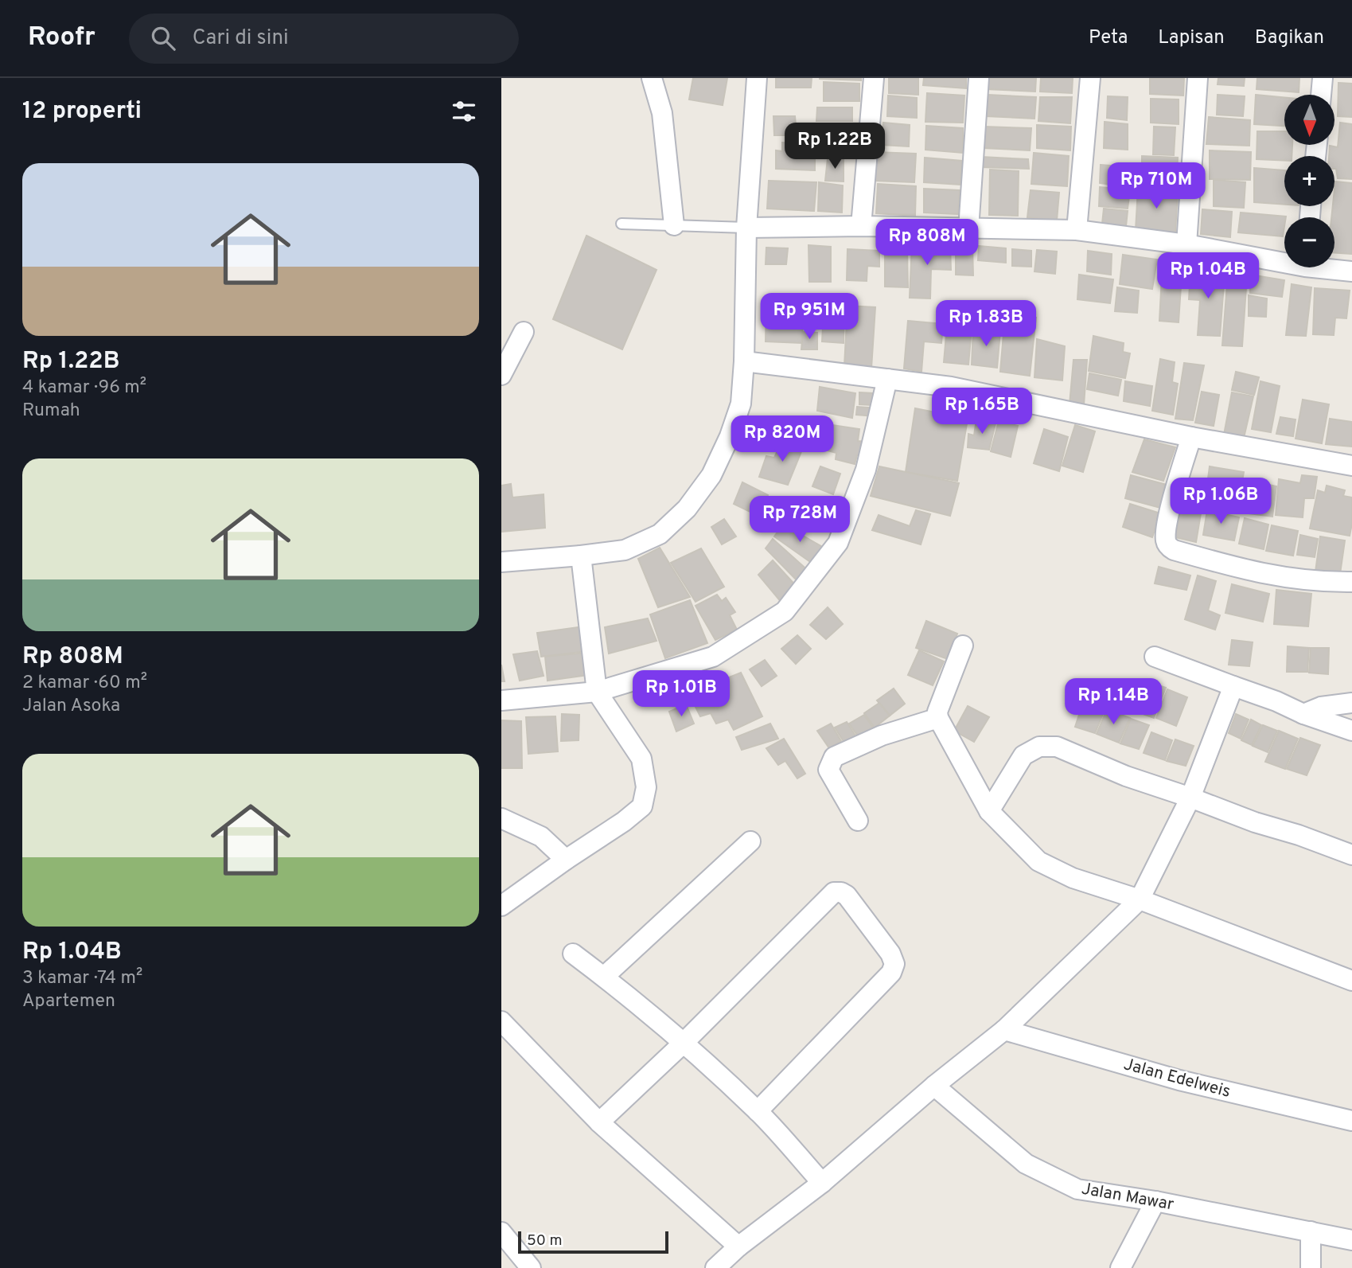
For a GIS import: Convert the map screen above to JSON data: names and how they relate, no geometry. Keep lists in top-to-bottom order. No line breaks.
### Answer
{"streets":{"street":["Jalan Edelweis","Jalan Mawar"]},"scale_bar":"50 m","north":"bottom","page":{"header":"Roofr","search":"Cari di sini","nav":["Peta","Lapisan","Bagikan"],"heading":"12 properti","map_buttons":["+","−"],"price":["Rp 1.22B","Rp 710M","Rp 808M","Rp 1.04B","Rp 951M","Rp 1.83B","Rp 1.65B","Rp 820M","Rp 1.06B","Rp 728M","Rp 1.01B","Rp 1.14B"],"list":[{"name":"Rp 1.22B","note":"4 kamar · 96 m² · Rumah"},{"name":"Rp 808M","note":"2 kamar · 60 m² · Jalan Asoka"},{"name":"Rp 1.04B","note":"3 kamar · 74 m² · Apartemen"}],"scale":"50 m"}}
